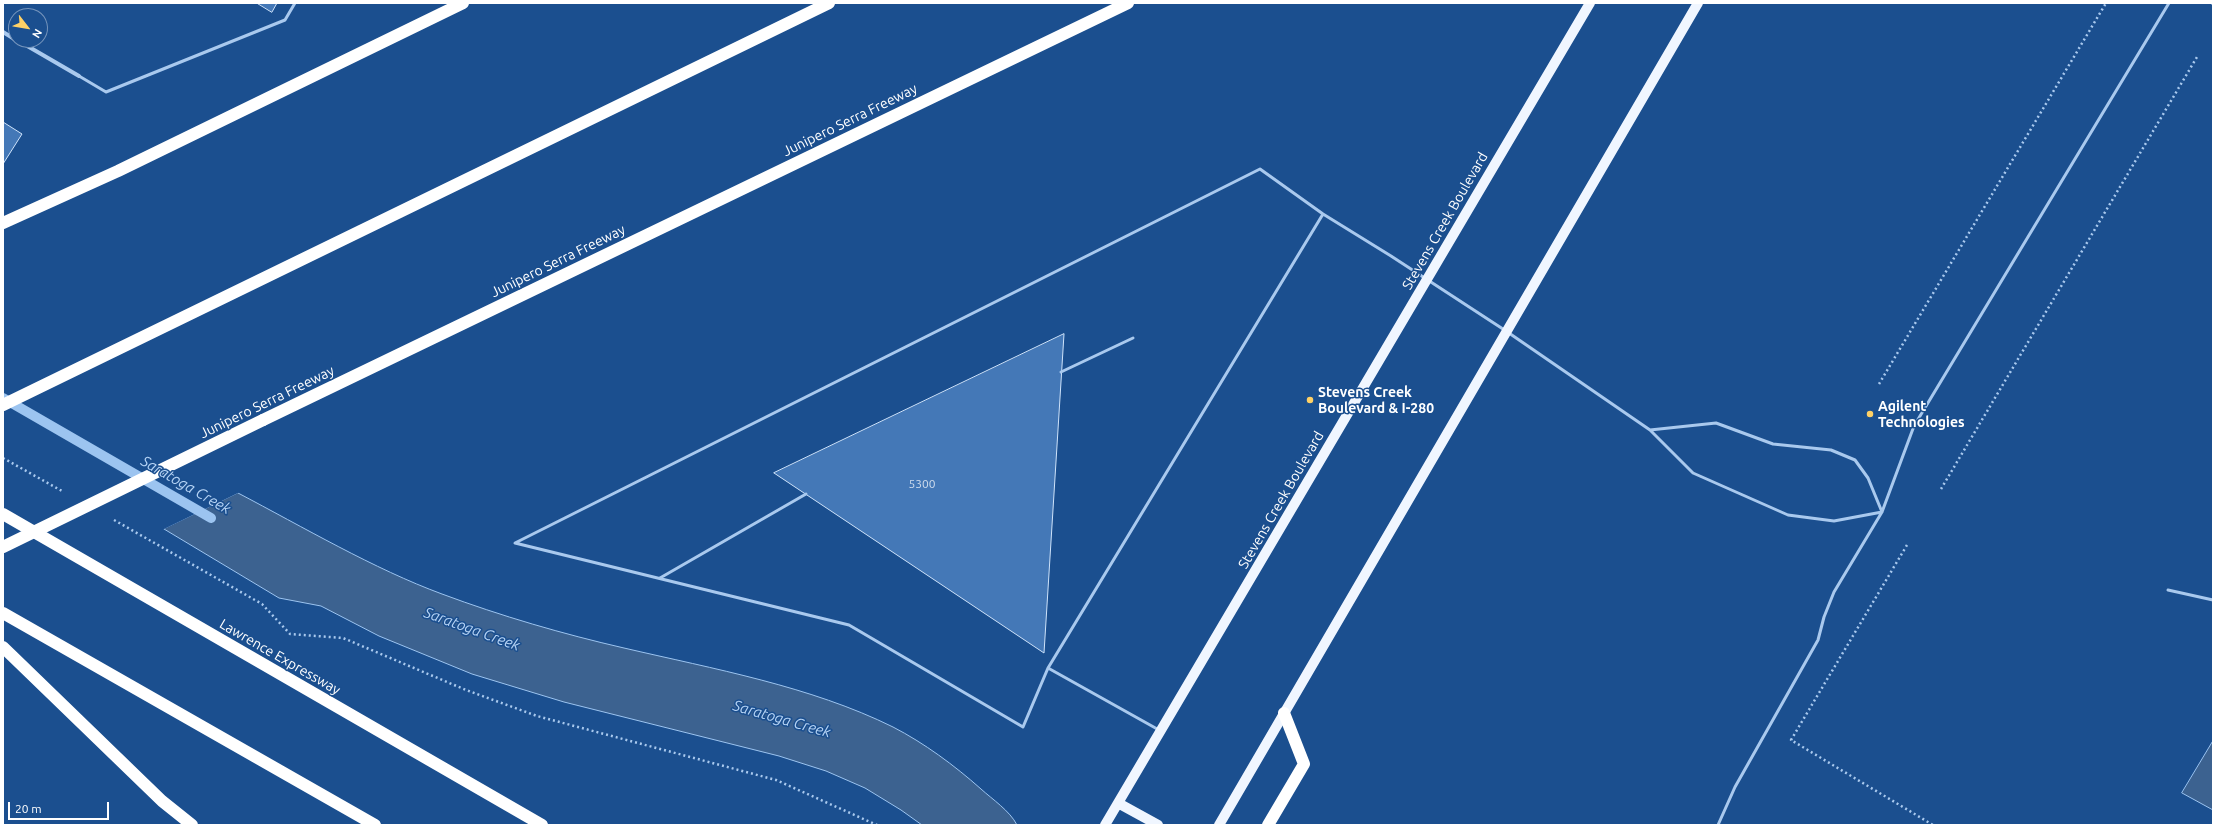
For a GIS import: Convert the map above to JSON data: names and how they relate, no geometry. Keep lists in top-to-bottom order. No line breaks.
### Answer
{"streets":{"highway":["Junipero Serra Freeway","Lawrence Expressway"],"main road":["Stevens Creek Boulevard"]},"water":["Saratoga Creek"],"places":["Stevens Creek Boulevard & I-280","Agilent Technologies"],"house_numbers":["5300"],"scale_bar":"20 m","north":"bottom right"}
